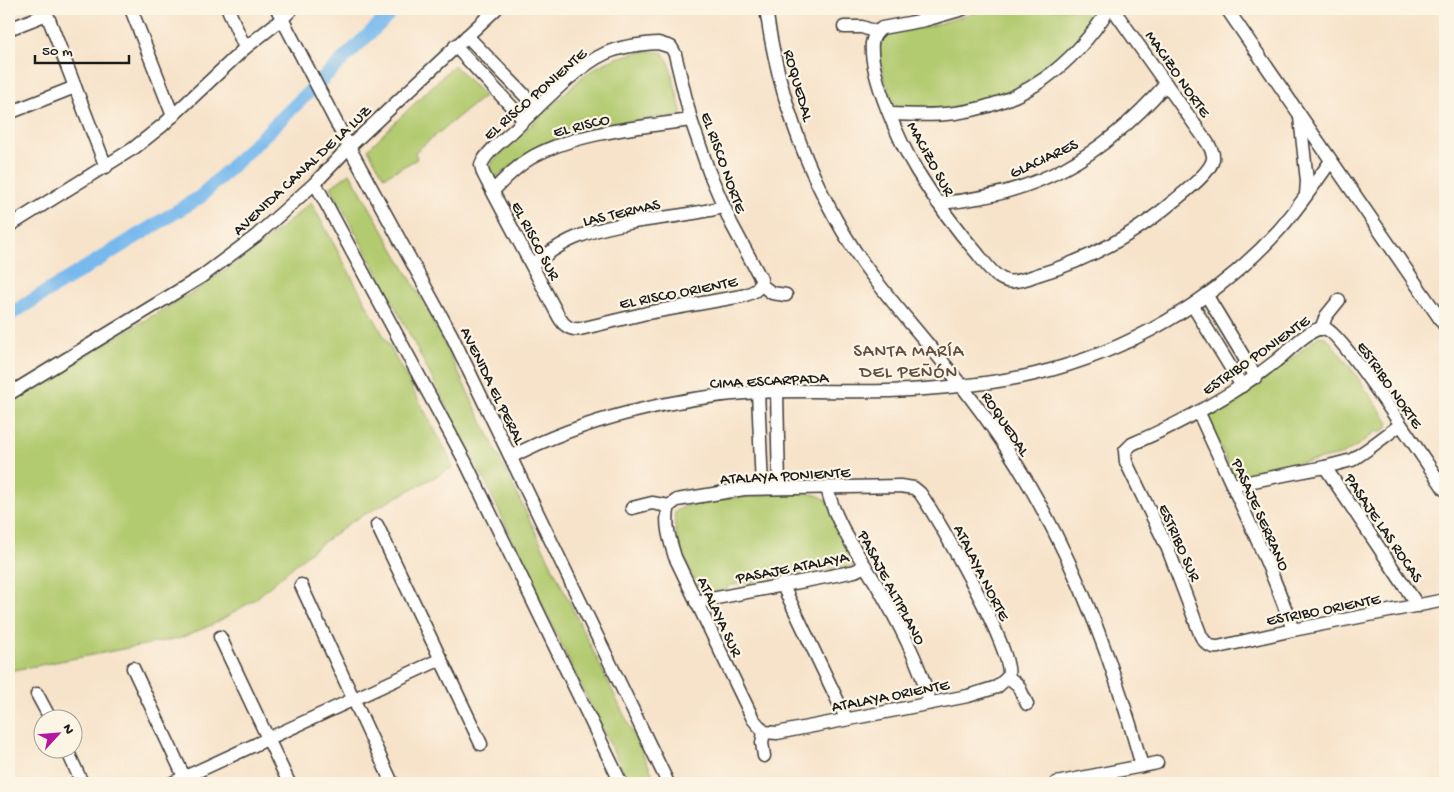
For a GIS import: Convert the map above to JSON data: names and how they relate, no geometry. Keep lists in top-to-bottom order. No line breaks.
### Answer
{"streets":{"street":["MACIZO NORTE","ROQUEDAL","EL RISCO PONIENTE","EL RISCO","GLACIARES","MACIZO SUR","EL RISCO NORTE","AVENIDA CANAL DE LA LUZ","LAS TERMAS","EL RISCO SUR","EL RISCO ORIENTE","ESTRIBO PONIENTE","CIMA ESCARPADA","ESTRIBO NORTE","AVENIDA EL PERAL","ATALAYA PONIENTE","PASAJE SERRANO","PASAJE LAS ROCAS","ESTRIBO SUR","PASAJE ATALAYA","ATALAYA NORTE","PASAJE ALTIPLANO","ESTRIBO ORIENTE","ATALAYA SUR","ATALAYA ORIENTE"]},"crossings":[["MACIZO NORTE","GLACIARES"],["MACIZO NORTE","MACIZO SUR"],["ROQUEDAL","CIMA ESCARPADA"],["EL RISCO PONIENTE","EL RISCO NORTE"],["EL RISCO PONIENTE","EL RISCO SUR"],["EL RISCO","EL RISCO NORTE"],["EL RISCO","EL RISCO SUR"],["GLACIARES","MACIZO SUR"],["EL RISCO NORTE","LAS TERMAS"],["EL RISCO NORTE","EL RISCO ORIENTE"],["AVENIDA CANAL DE LA LUZ","AVENIDA EL PERAL"],["LAS TERMAS","EL RISCO SUR"],["EL RISCO SUR","EL RISCO ORIENTE"],["ESTRIBO PONIENTE","ESTRIBO NORTE"],["ESTRIBO PONIENTE","PASAJE SERRANO"],["ESTRIBO PONIENTE","ESTRIBO SUR"],["CIMA ESCARPADA","AVENIDA EL PERAL"],["ATALAYA PONIENTE","ATALAYA NORTE"],["ATALAYA PONIENTE","PASAJE ALTIPLANO"],["ATALAYA PONIENTE","ATALAYA SUR"],["PASAJE SERRANO","ESTRIBO ORIENTE"],["PASAJE LAS ROCAS","ESTRIBO ORIENTE"],["ESTRIBO SUR","ESTRIBO ORIENTE"],["PASAJE ATALAYA","PASAJE ALTIPLANO"],["PASAJE ATALAYA","ATALAYA SUR"],["ATALAYA NORTE","ATALAYA ORIENTE"],["PASAJE ALTIPLANO","ATALAYA ORIENTE"],["ATALAYA SUR","ATALAYA ORIENTE"]],"districts":["SANTA MARÍA DEL PEÑÓN"],"scale_bar":"50 m","north":"top right"}
